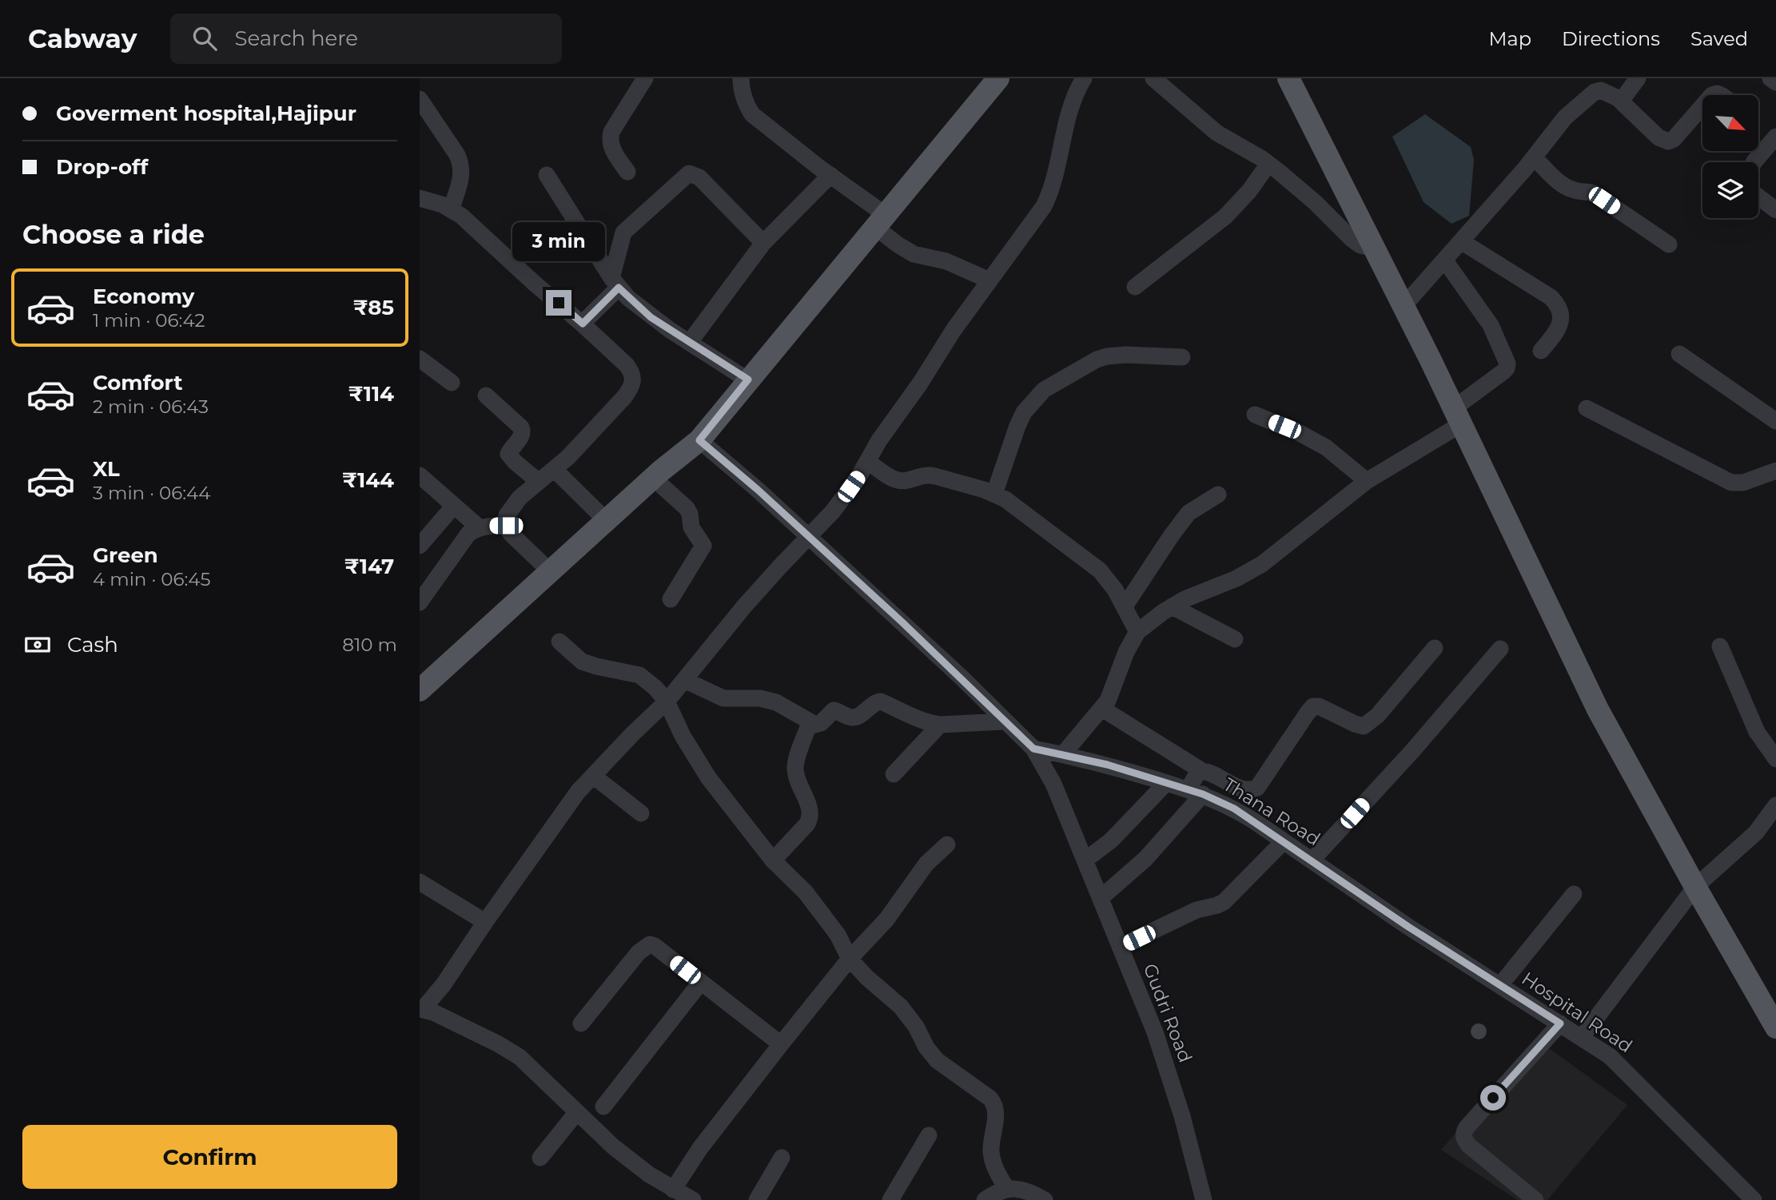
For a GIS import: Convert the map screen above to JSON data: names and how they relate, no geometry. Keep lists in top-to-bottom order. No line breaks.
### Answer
{"streets":{"street":["Thana Road","Hospital Road","Gudri Road"]},"crossings":[["Thana Road","Hospital Road"],["Thana Road","Gudri Road"]],"north":"bottom right","page":{"header":"Cabway","search":"Search here","nav":["Map","Directions","Saved"],"banner":["Goverment hospital,Hajipur","Drop-off"],"heading":"Choose a ride","bubble":"3 min","list":[{"name":"Economy","note":"1 min · 06:42","value":"₹85"},{"name":"Comfort","note":"2 min · 06:43","value":"₹114"},{"name":"XL","note":"3 min · 06:44","value":"₹144"},{"name":"Green","note":"4 min · 06:45","value":"₹147"}],"pay":["Cash","810 m"],"buttons":"Confirm"}}
